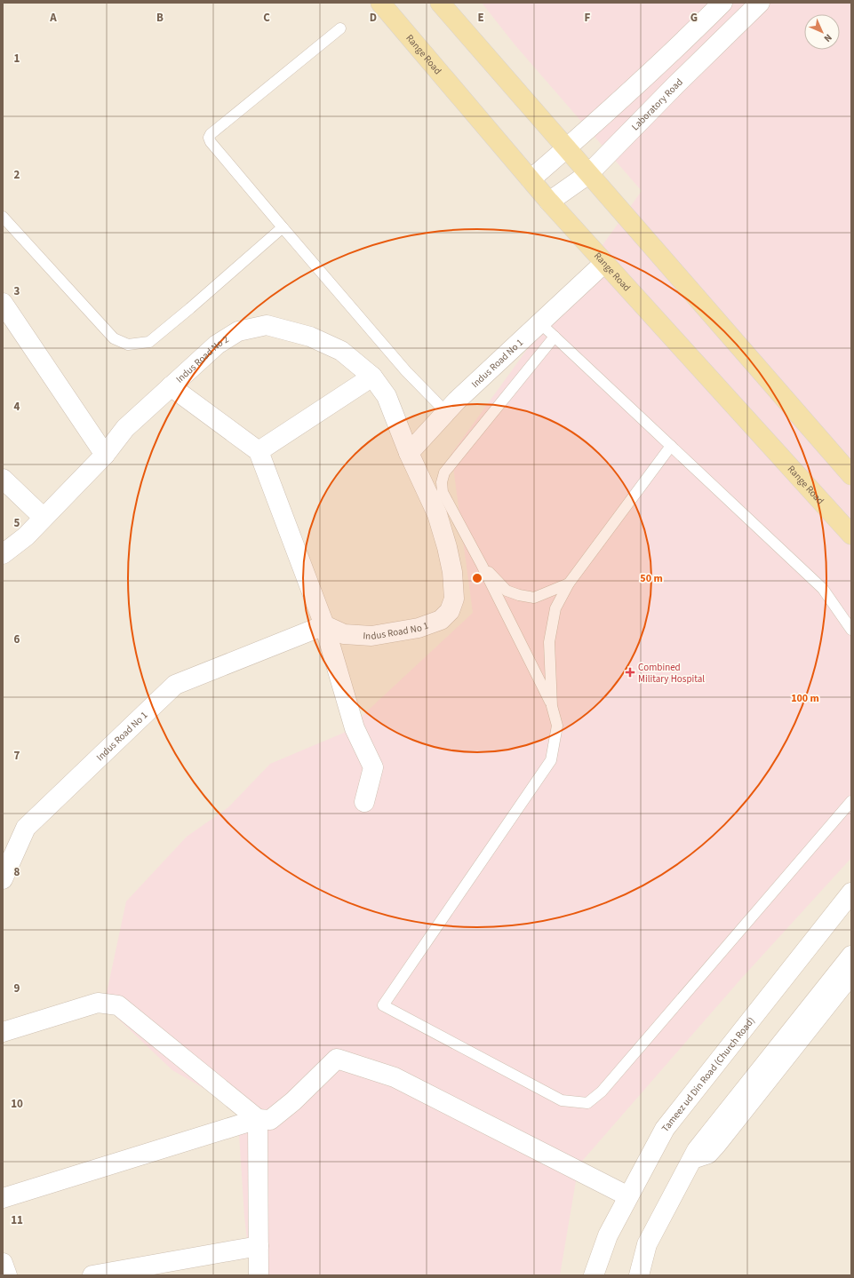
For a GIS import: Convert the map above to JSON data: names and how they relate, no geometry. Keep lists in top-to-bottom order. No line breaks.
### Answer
{"streets":{"main road":["Range Road"],"street":["Laboratory Road","Indus Road No 2","Indus Road No 1","Tameez ud Din Road (Church Road)"]},"crossings":[["Range Road","Laboratory Road"],["Range Road","Indus Road No 1"],["Indus Road No 2","Indus Road No 1"]],"places":{"health":["Combined Military Hospital"]},"north":"bottom right","grid":{"columns":["A","B","C","D","E","F","G"],"rows":["1","2","3","4","5","6","7","8","9","10","11"]},"rings":["50 m","100 m"]}
